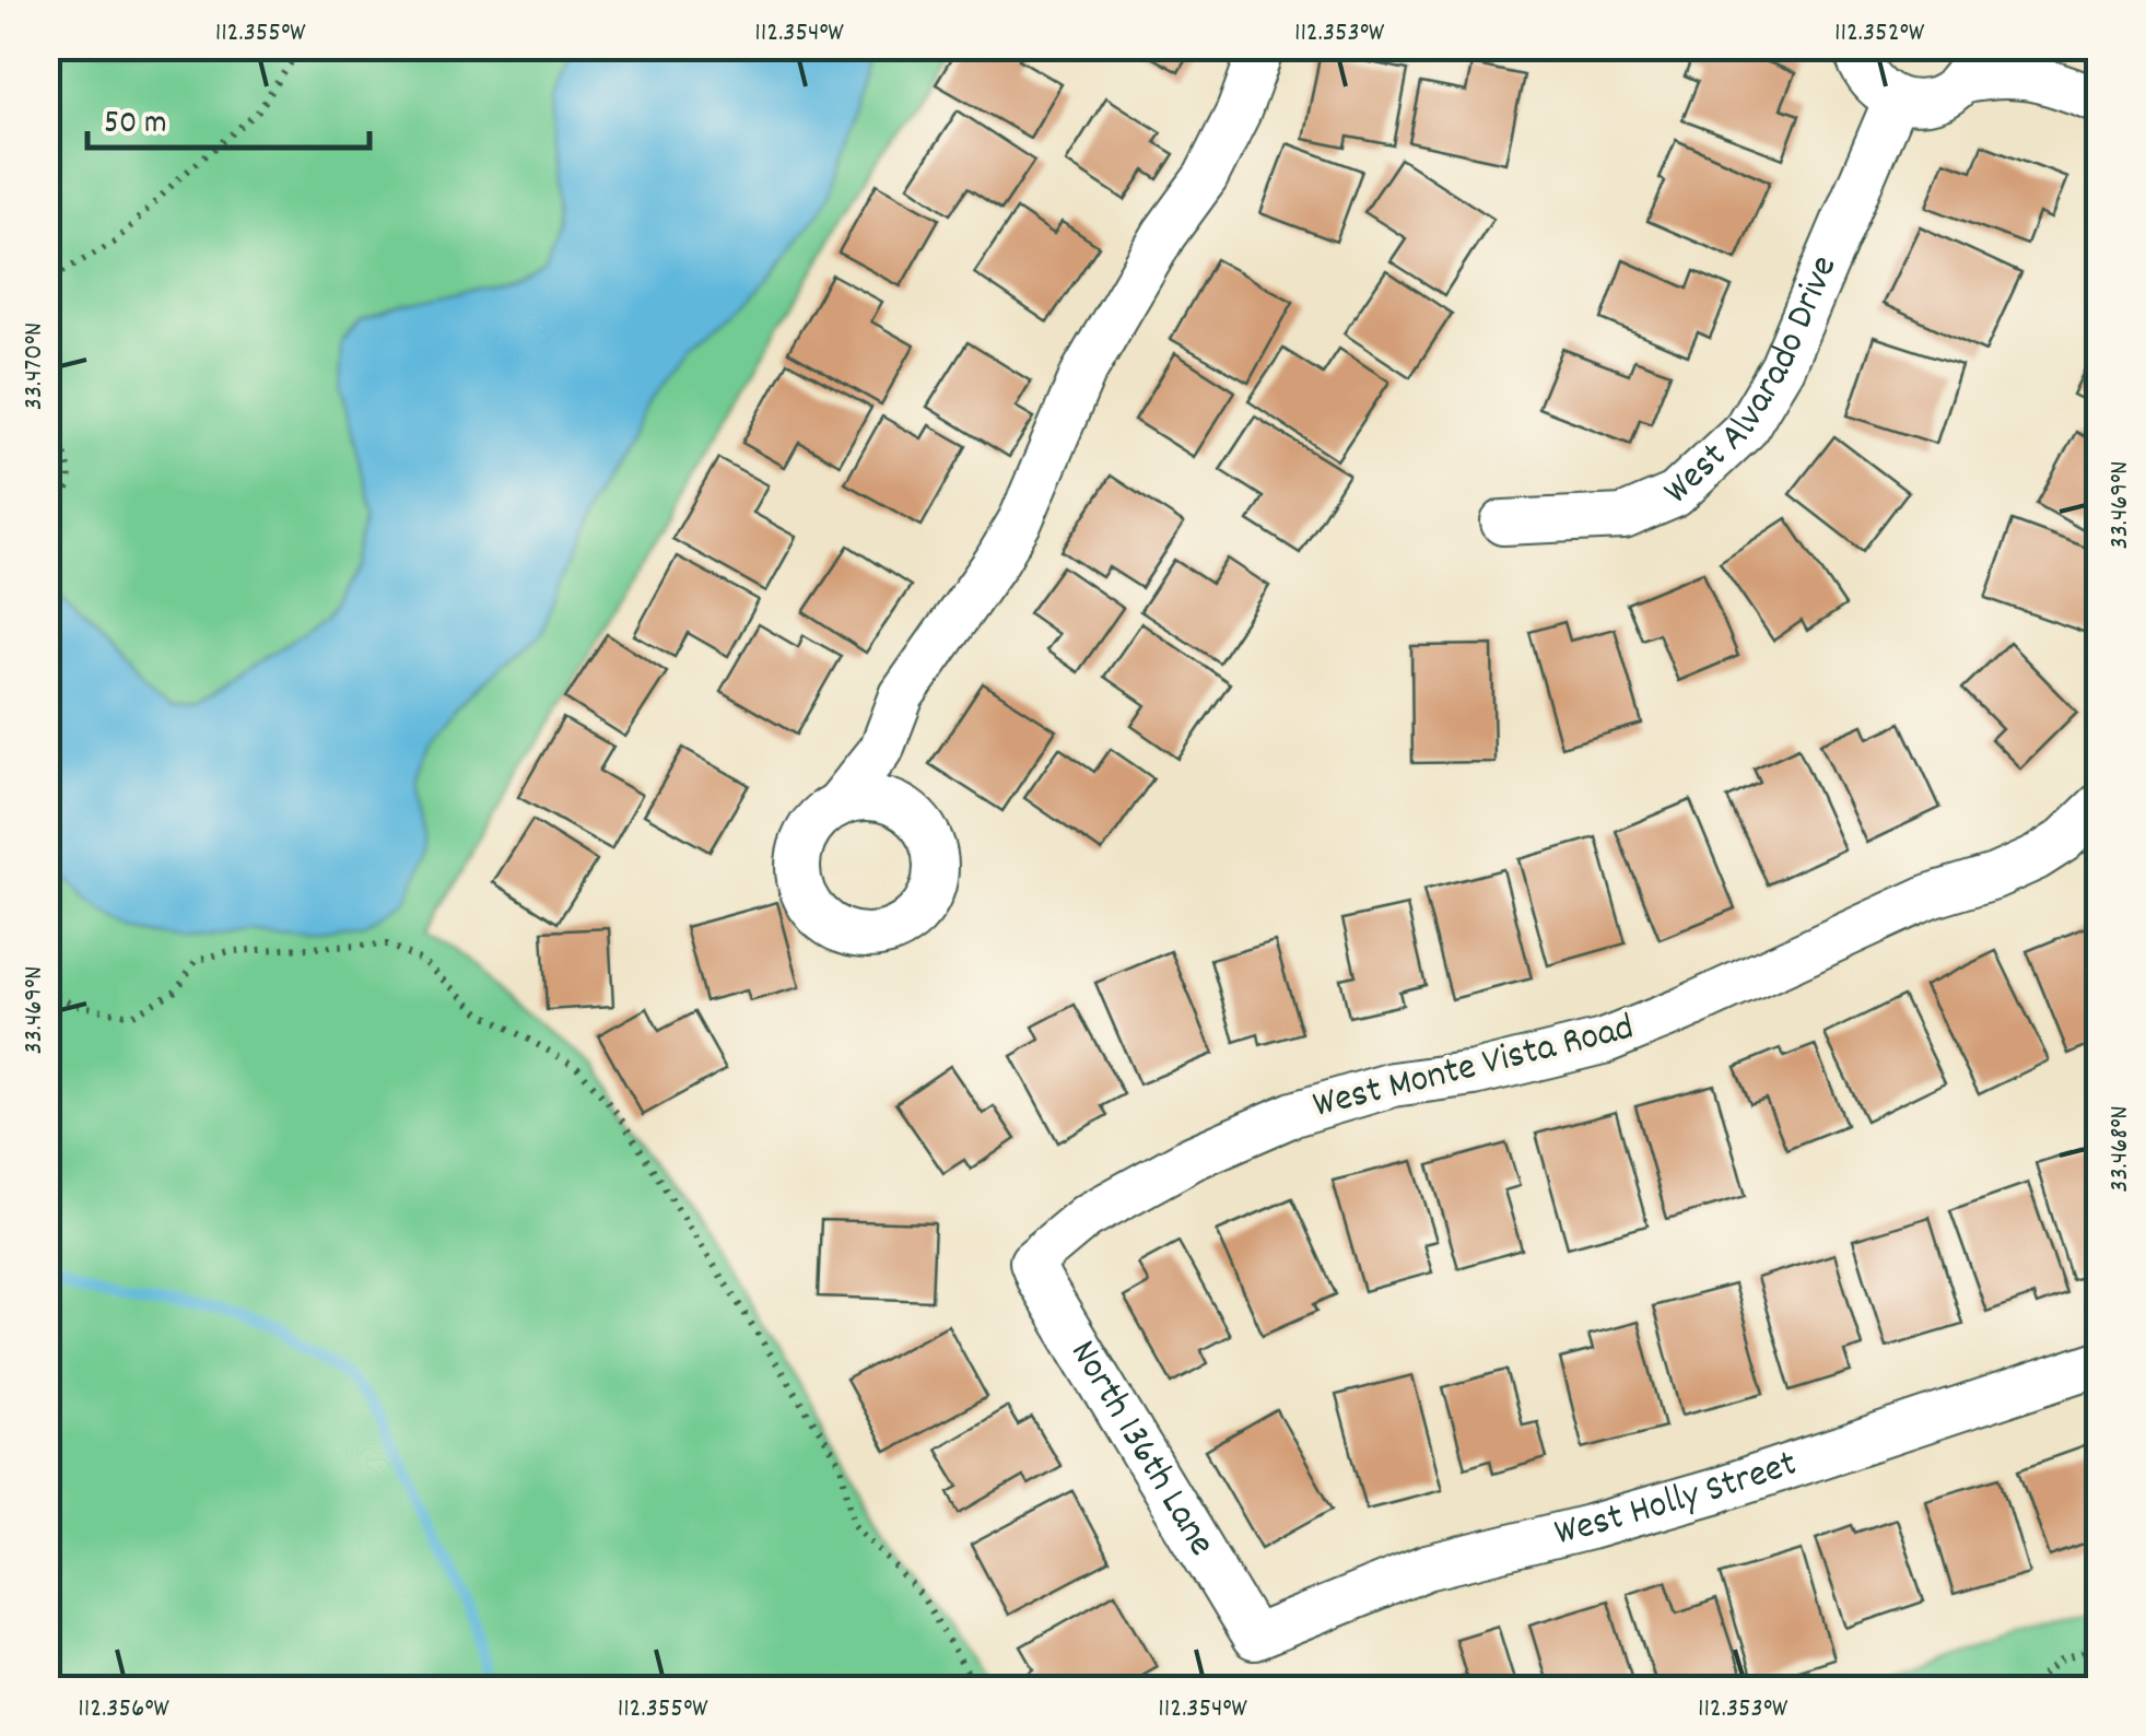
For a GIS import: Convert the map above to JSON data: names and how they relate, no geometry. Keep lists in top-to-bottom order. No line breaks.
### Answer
{"streets":{"street":["West Alvarado Drive","West Monte Vista Road","North 136th Lane","West Holly Street"]},"crossings":[["West Monte Vista Road","North 136th Lane"],["North 136th Lane","West Holly Street"]],"scale_bar":"50 m","coordinates":["112.355°W","112.354°W","112.353°W","112.352°W","33.470°N","33.469°N","33.468°N","112.356°W"]}
